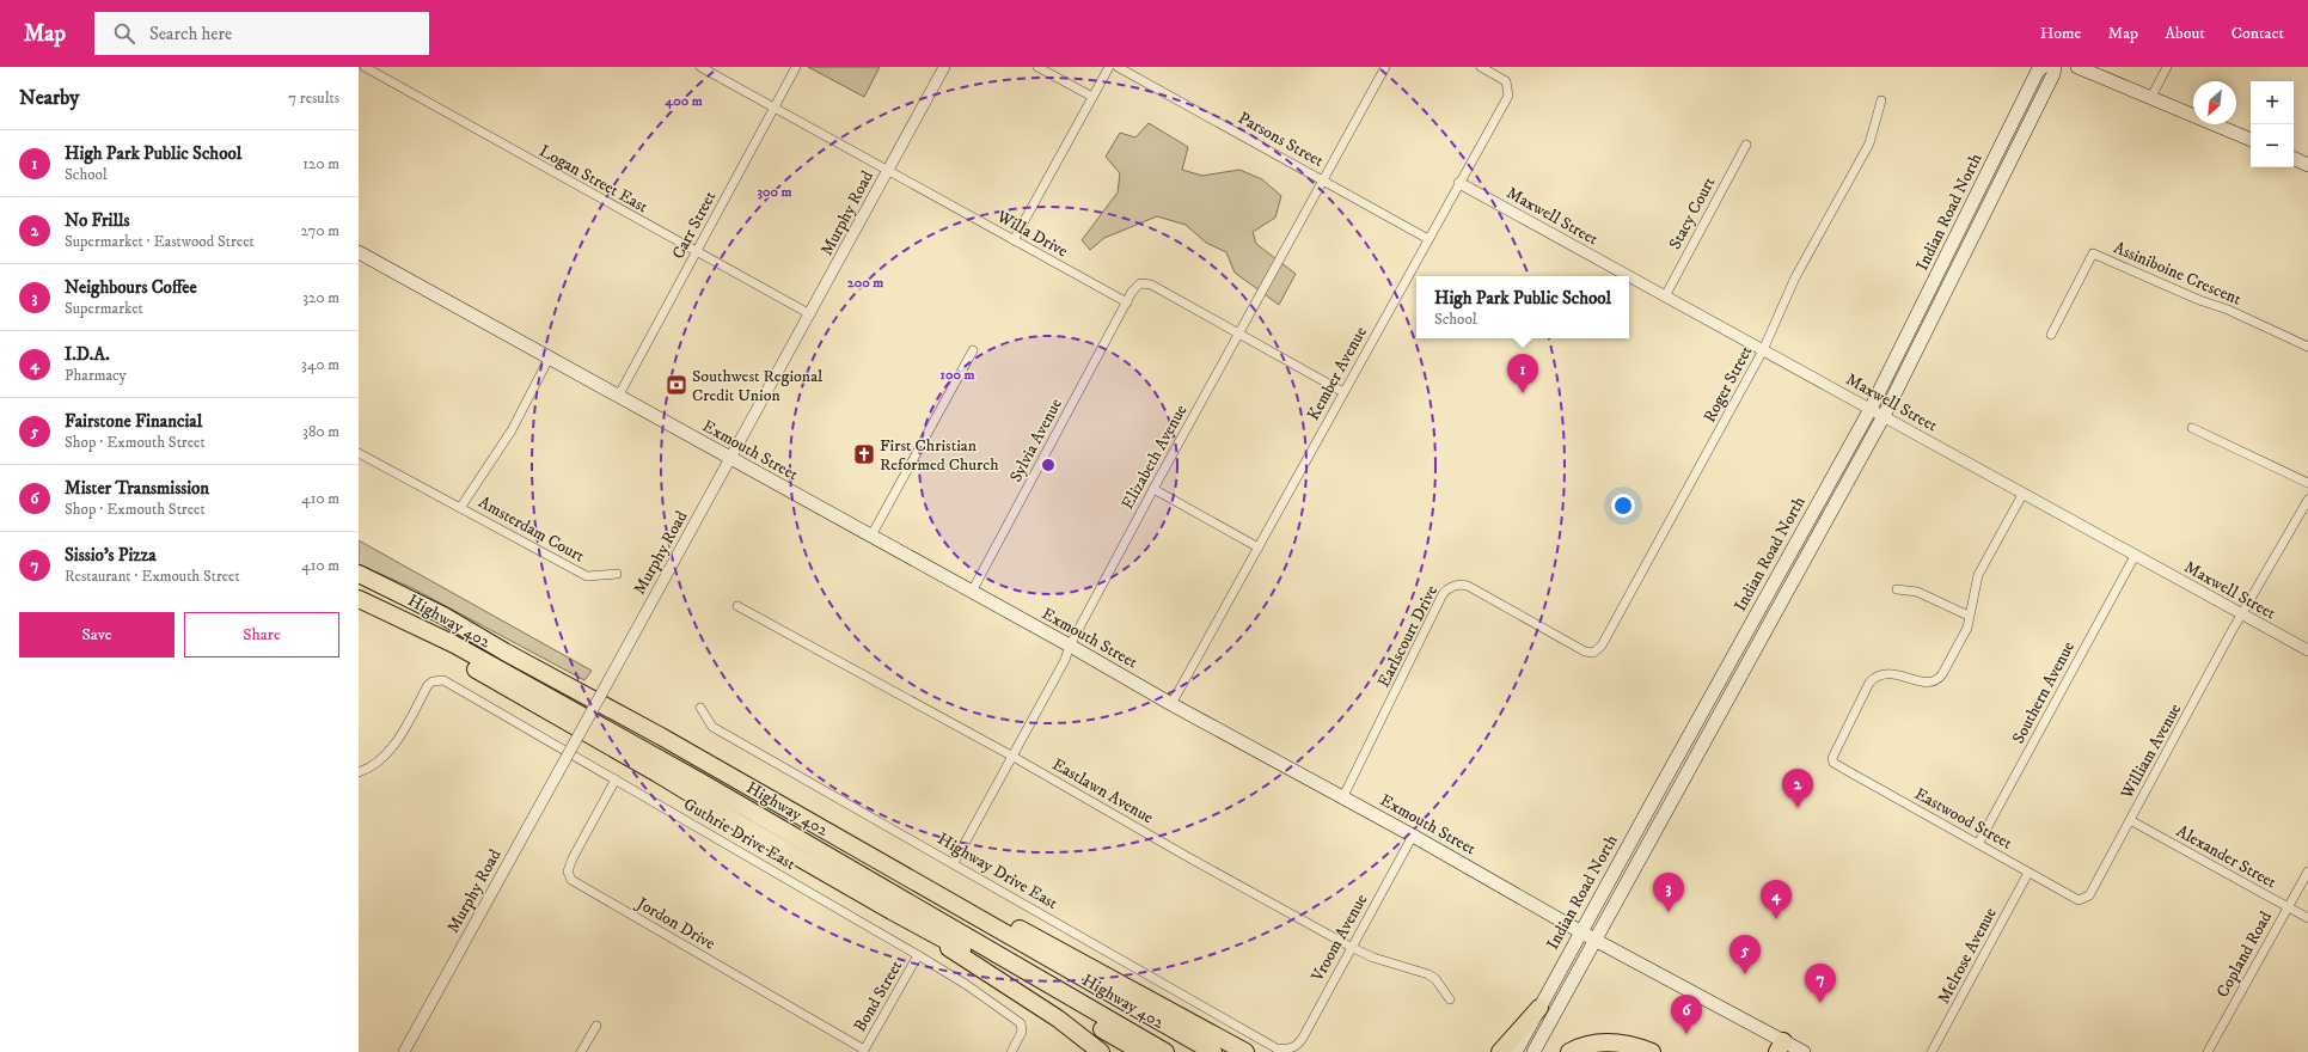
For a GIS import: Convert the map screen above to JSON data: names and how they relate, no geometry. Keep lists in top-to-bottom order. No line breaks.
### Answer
{"streets":{"highway":["Highway 402"],"main road":["Indian Road North","Exmouth Street"],"street":["Parsons Street","Logan Street East","Murphy Road","Stacy Court","Maxwell Street","Carr Street","Willa Drive","Assiniboine Crescent","Kember Avenue","Roger Street","Sylvia Avenue","Elizabeth Avenue","Amsterdam Court","Earlscourt Drive","Southern Avenue","William Avenue","Eastlawn Avenue","Eastwood Street","Guthrie Drive East","Alexander Street","Highway Drive East","Jordon Drive","Vroom Avenue","Copland Road","Melrose Avenue","Bond Street"]},"crossings":[["Parsons Street","Kember Avenue"],["Parsons Street","Elizabeth Avenue"],["Logan Street East","Murphy Road"],["Logan Street East","Carr Street"],["Indian Road North","Maxwell Street"],["Indian Road North","Exmouth Street"],["Murphy Road","Willa Drive"],["Murphy Road","Exmouth Street"],["Stacy Court","Maxwell Street"],["Maxwell Street","Kember Avenue"],["Maxwell Street","Roger Street"],["Maxwell Street","Southern Avenue"],["Maxwell Street","William Avenue"],["Carr Street","Willa Drive"],["Carr Street","Exmouth Street"],["Willa Drive","Sylvia Avenue"],["Kember Avenue","Exmouth Street"],["Roger Street","Earlscourt Drive"],["Sylvia Avenue","Exmouth Street"],["Exmouth Street","Elizabeth Avenue"],["Exmouth Street","Amsterdam Court"],["Exmouth Street","Earlscourt Drive"],["Exmouth Street","Vroom Avenue"],["Elizabeth Avenue","Eastlawn Avenue"],["Elizabeth Avenue","Highway Drive East"],["Southern Avenue","Eastwood Street"],["William Avenue","Eastwood Street"],["William Avenue","Alexander Street"],["Eastlawn Avenue","Vroom Avenue"],["Eastwood Street","Melrose Avenue"],["Guthrie Drive East","Jordon Drive"],["Guthrie Drive East","Bond Street"],["Alexander Street","Copland Road"],["Highway Drive East","Vroom Avenue"],["Jordon Drive","Bond Street"]],"places":{"bank":["Southwest Regional Credit Union"],"church":["First Christian Reformed Church"]},"north":"bottom left","page":{"header":"Map","search":"Search here","nav":["Home","Map","About","Contact"],"heading":["Nearby","7 results"],"map_buttons":["+","−"],"list":[{"mark":"1","name":"High Park Public School","note":"School","value":"120 m"},{"mark":"2","name":"No Frills","note":"Supermarket · Eastwood Street","value":"270 m"},{"mark":"3","name":"Neighbours Coffee","note":"Supermarket","value":"320 m"},{"mark":"4","name":"I.D.A.","note":"Pharmacy","value":"340 m"},{"mark":"5","name":"Fairstone Financial","note":"Shop · Exmouth Street","value":"380 m"},{"mark":"6","name":"Mister Transmission","note":"Shop · Exmouth Street","value":"410 m"},{"mark":"7","name":"Sissio's Pizza","note":"Restaurant · Exmouth Street","value":"410 m"}],"popup":["High Park Public School","School"],"pins":["1","2","3","4","5","7","6"],"buttons":["Save","Share"]},"rings":["400 m","300 m","200 m","100 m"]}
